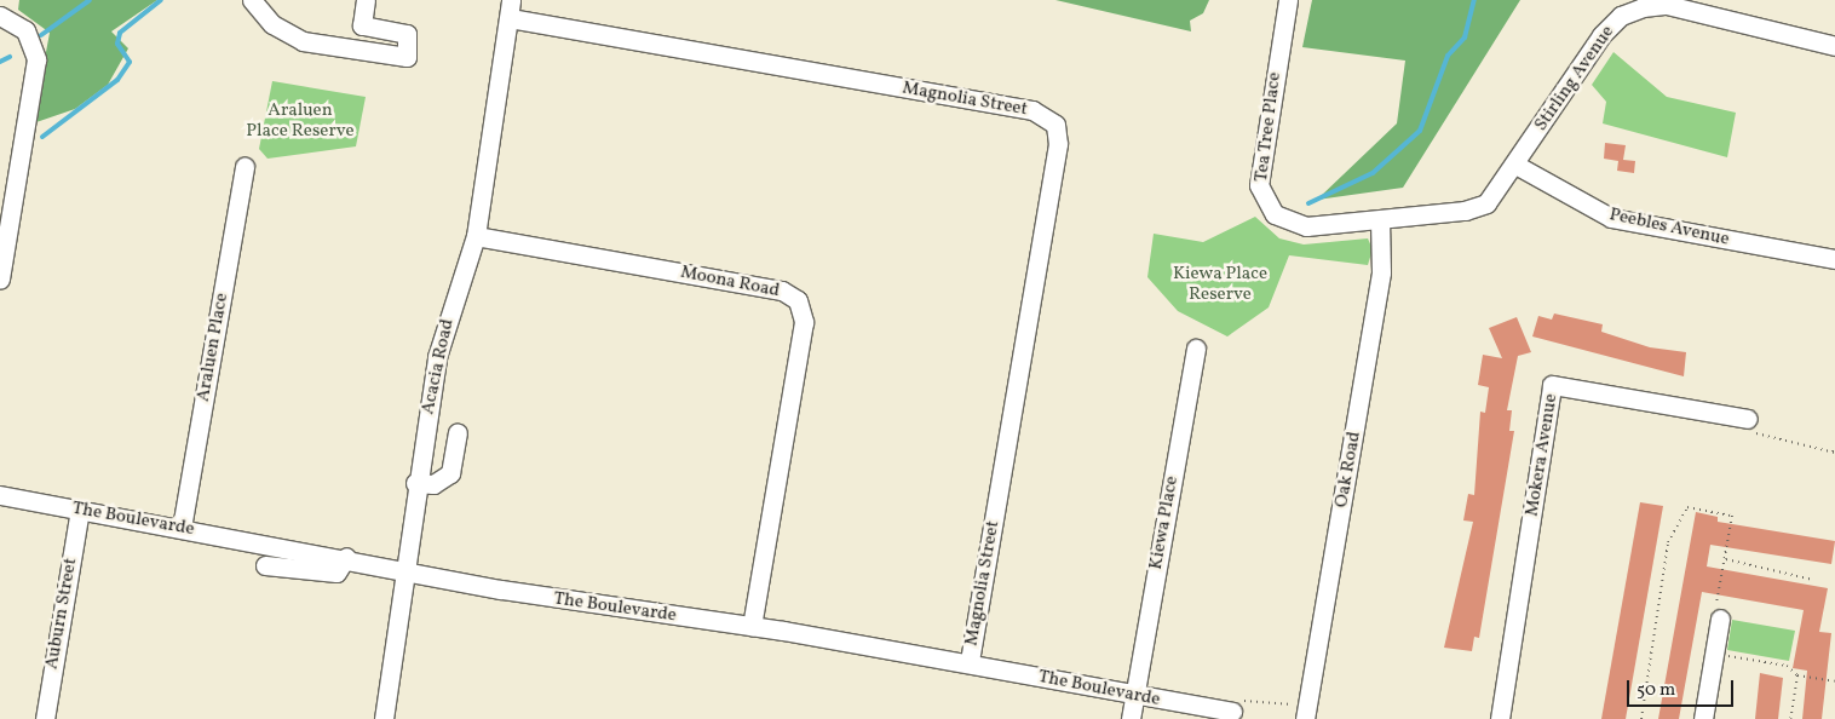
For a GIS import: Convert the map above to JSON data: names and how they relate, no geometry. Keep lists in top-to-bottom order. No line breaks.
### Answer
{"streets":{"street":["Stirling Avenue","Magnolia Street","Tea Tree Place","Peebles Avenue","Moona Road","Araluen Place","Acacia Road","Mokera Avenue","Oak Road","The Boulevarde","Kiewa Place","Auburn Street"]},"crossings":[["Stirling Avenue","Tea Tree Place"],["Stirling Avenue","Peebles Avenue"],["Stirling Avenue","Oak Road"],["Magnolia Street","Acacia Road"],["Magnolia Street","The Boulevarde"],["Tea Tree Place","Oak Road"],["Moona Road","Acacia Road"],["Moona Road","The Boulevarde"],["Araluen Place","The Boulevarde"],["Acacia Road","The Boulevarde"],["The Boulevarde","Kiewa Place"],["The Boulevarde","Auburn Street"]],"parks":["Araluen Place Reserve","Kiewa Place Reserve"],"scale_bar":"50 m"}
